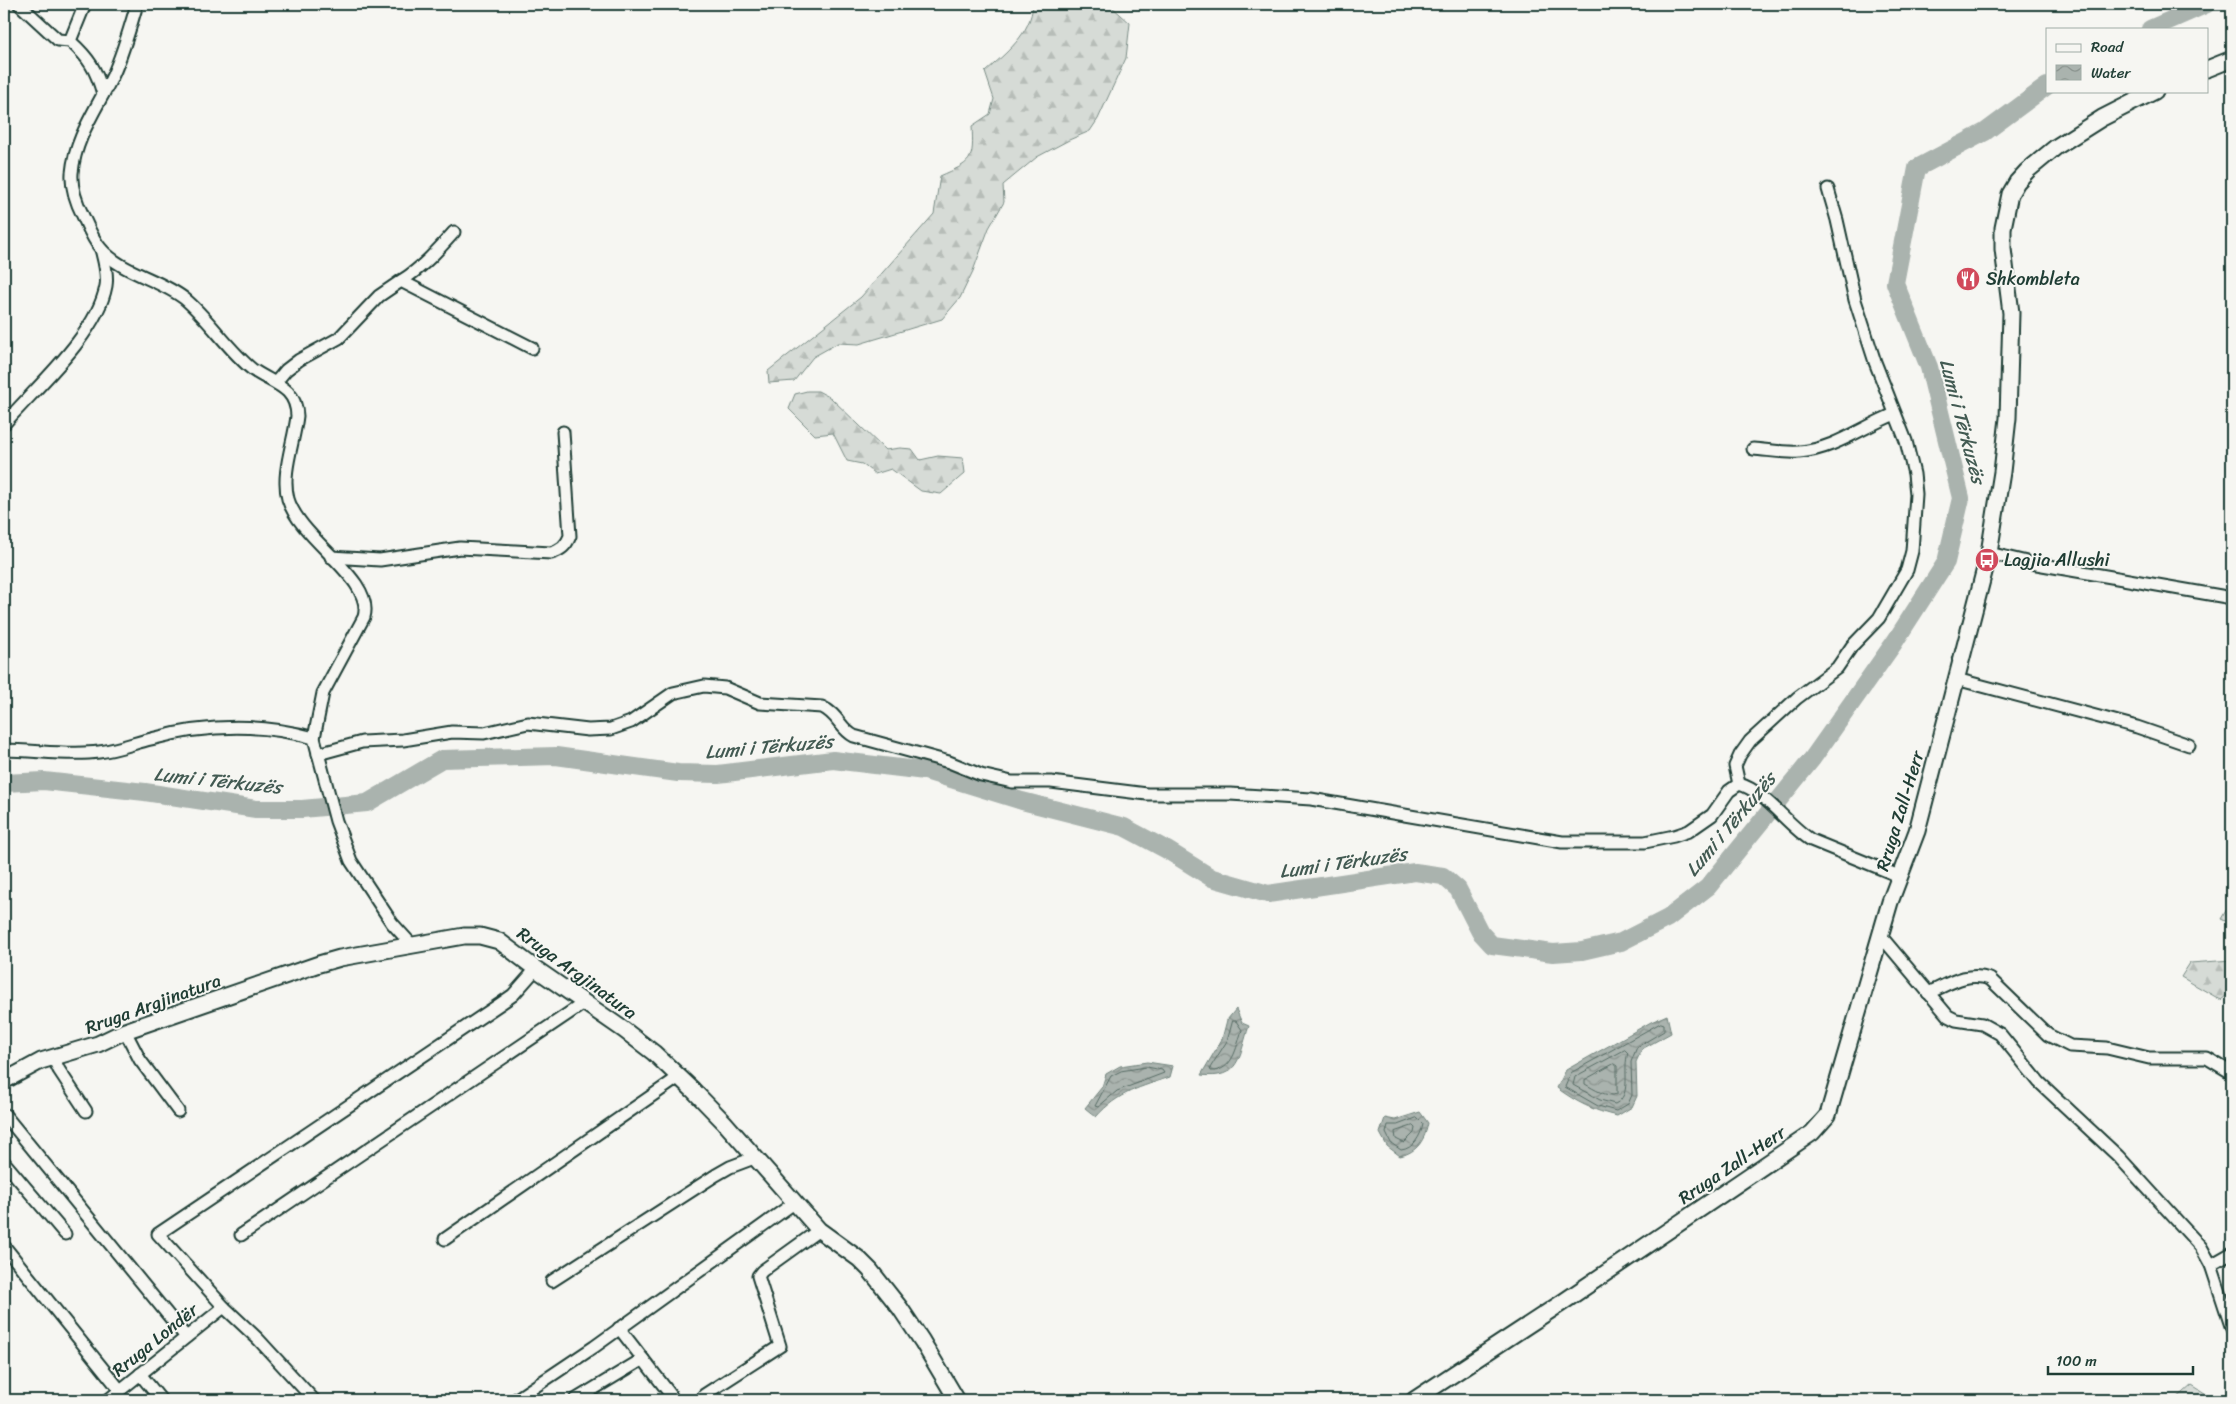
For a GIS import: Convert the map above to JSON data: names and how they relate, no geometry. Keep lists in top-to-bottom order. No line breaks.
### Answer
{"streets":{"main road":["Rruga Zall-Herr","Rruga Argjinatura"],"street":["Rruga Londër"]},"water":["Lumi i Tërkuzës"],"places":{"restaurant":["Shkombleta"],"bus stop":["Lagjia Allushi"]},"legend":["Road","Water"],"scale_bar":"100 m"}
